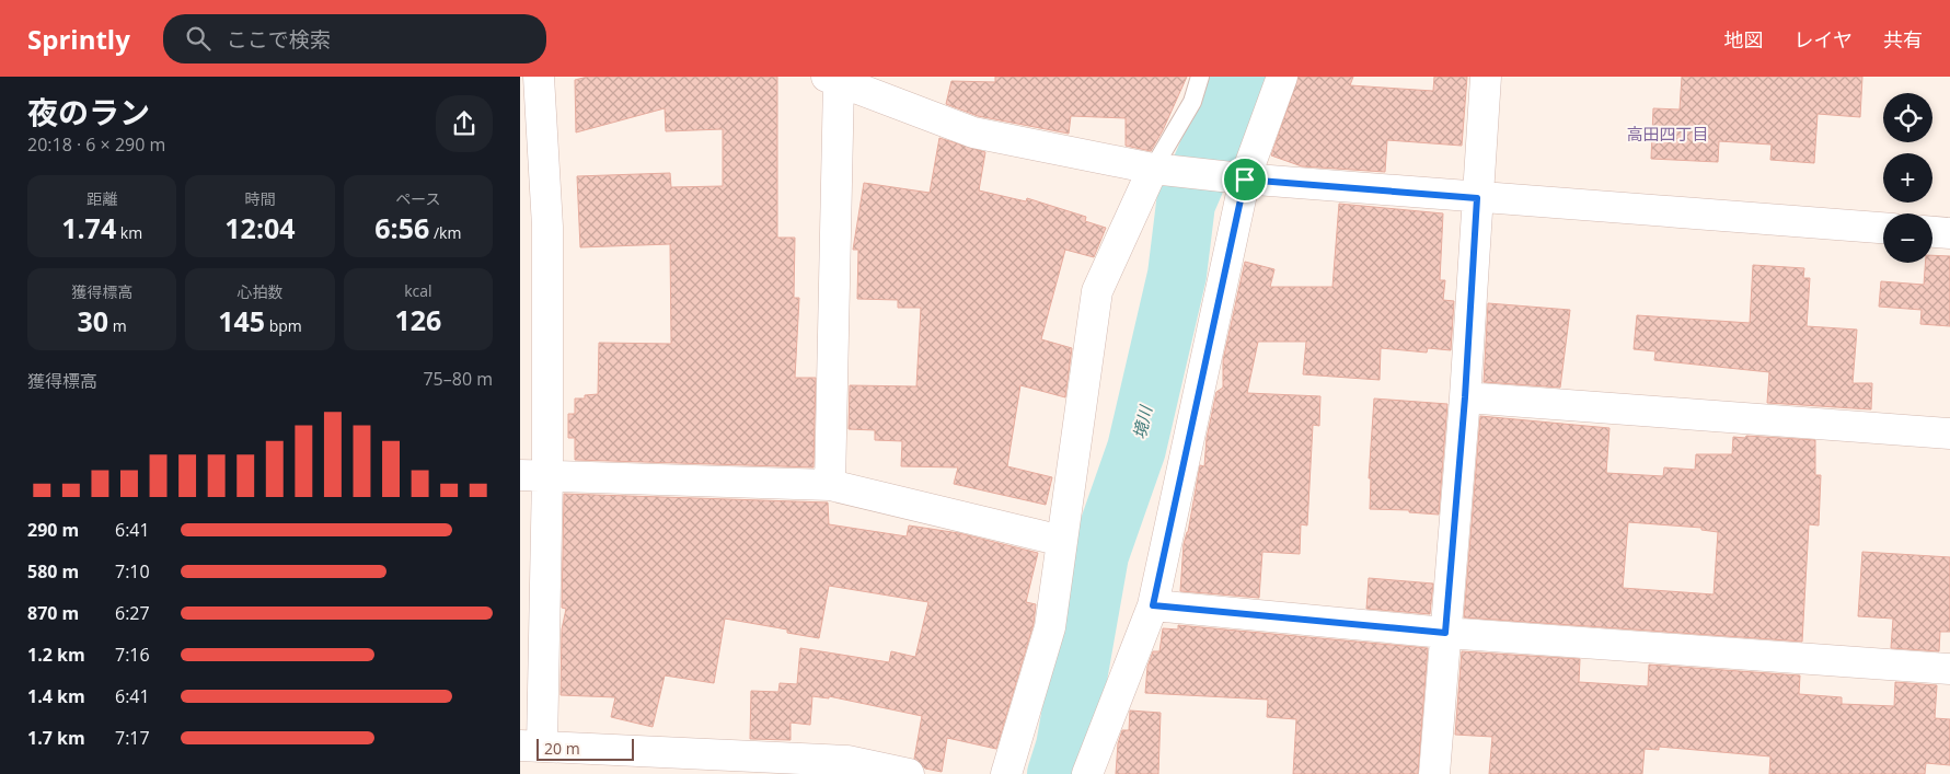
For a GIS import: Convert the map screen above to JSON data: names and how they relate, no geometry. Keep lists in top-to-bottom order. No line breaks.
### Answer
{"districts":["高田四丁目"],"water":["境川"],"scale_bar":"20 m","page":{"header":"Sprintly","search":"ここで検索","nav":["地図","レイヤ","共有"],"heading":["夜のラン","20:18 · 6 × 290 m"],"map_buttons":["+","−"],"stats":[["距離","1.74 km"],["時間","12:04"],["ペース","6:56 /km"],["獲得標高","30 m"],["心拍数","145 bpm"],["kcal","126"]],"chart":["獲得標高","75–80 m"],"list":[{"name":"290 m","note":"6:41"},{"name":"580 m","note":"7:10"},{"name":"870 m","note":"6:27"},{"name":"1.2 km","note":"7:16"},{"name":"1.4 km","note":"6:41"},{"name":"1.7 km","note":"7:17"}],"scale":"20 m"}}
